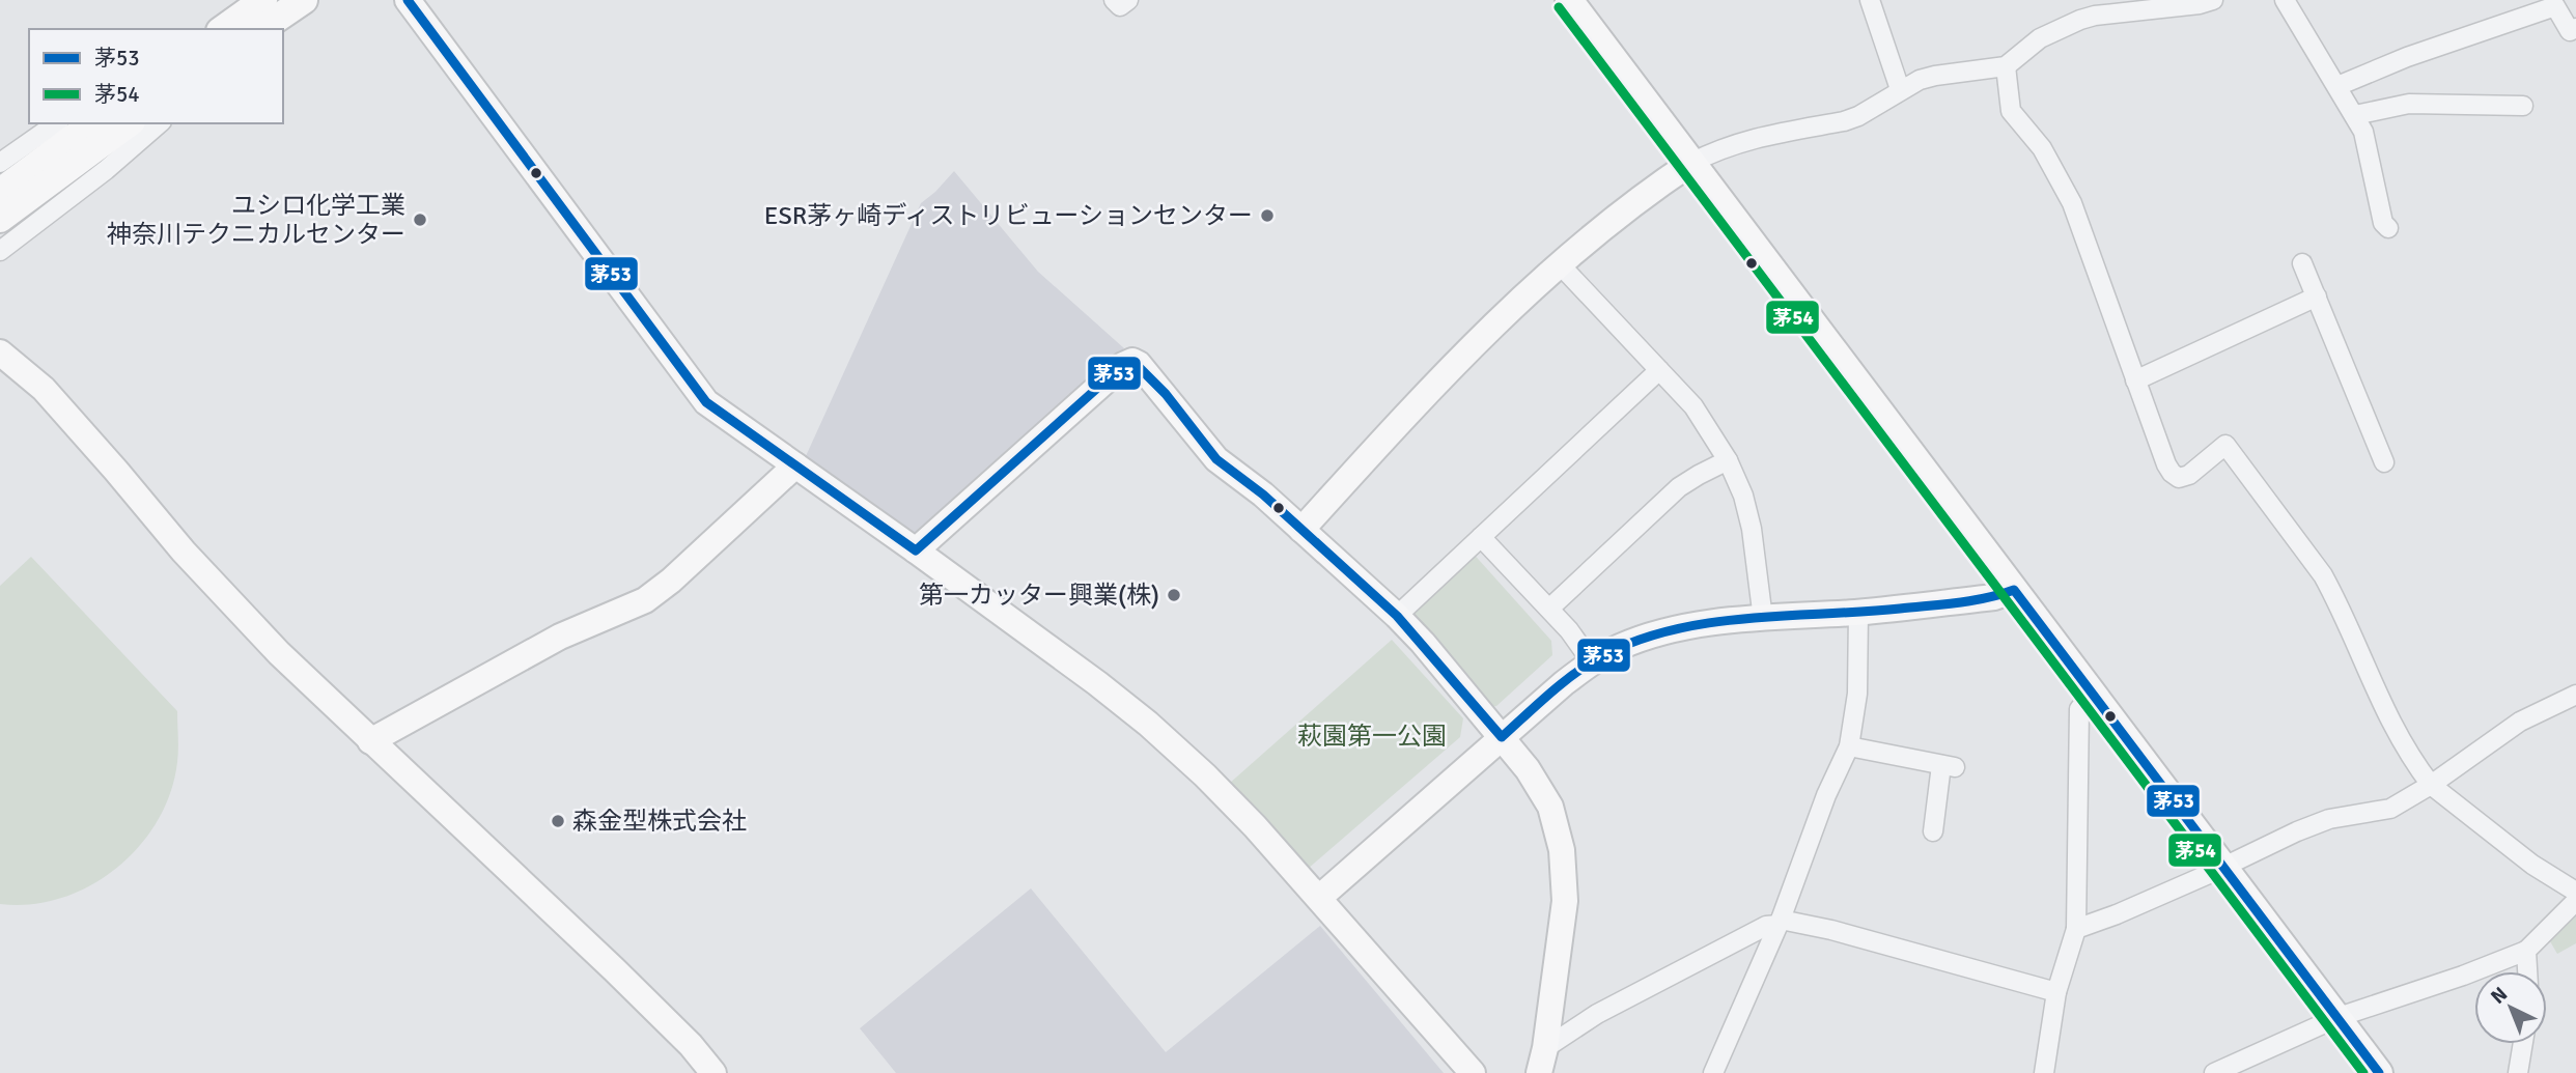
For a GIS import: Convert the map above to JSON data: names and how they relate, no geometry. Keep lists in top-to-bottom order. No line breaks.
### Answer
{"parks":["萩園第一公園"],"places":["ESR茅ヶ崎ディストリビューションセンター","ユシロ化学工業 神奈川テクニカルセンター","第一カッター興業(株)","森金型株式会社"],"lines":["transit line 茅53","transit line 茅54"],"legend":["茅53","茅54"],"north":"top left"}
